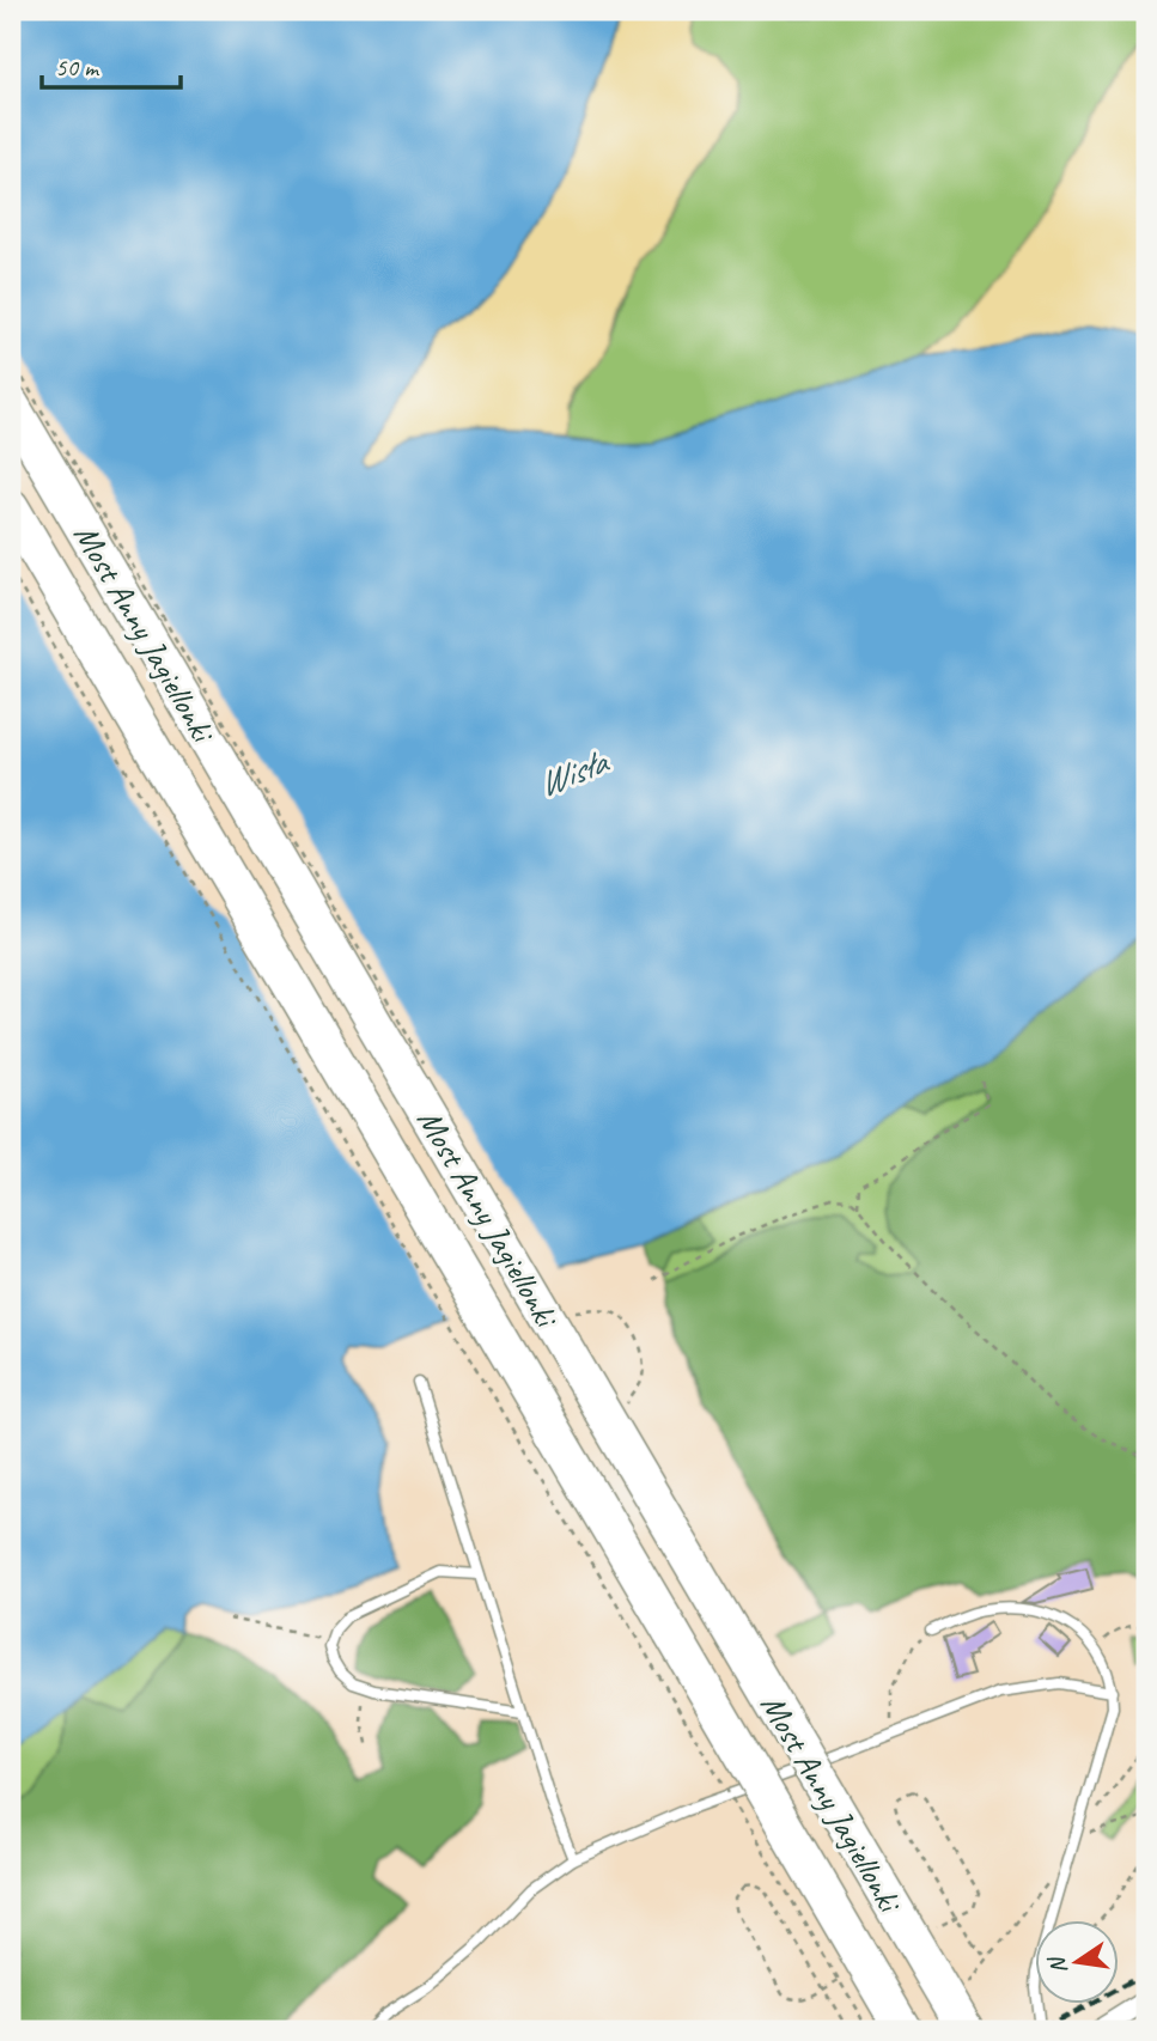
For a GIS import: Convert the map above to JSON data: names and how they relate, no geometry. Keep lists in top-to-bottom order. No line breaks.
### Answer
{"streets":{"highway":["Most Anny Jagiellonki"]},"water":["Wisła"],"scale_bar":"50 m","north":"left"}
